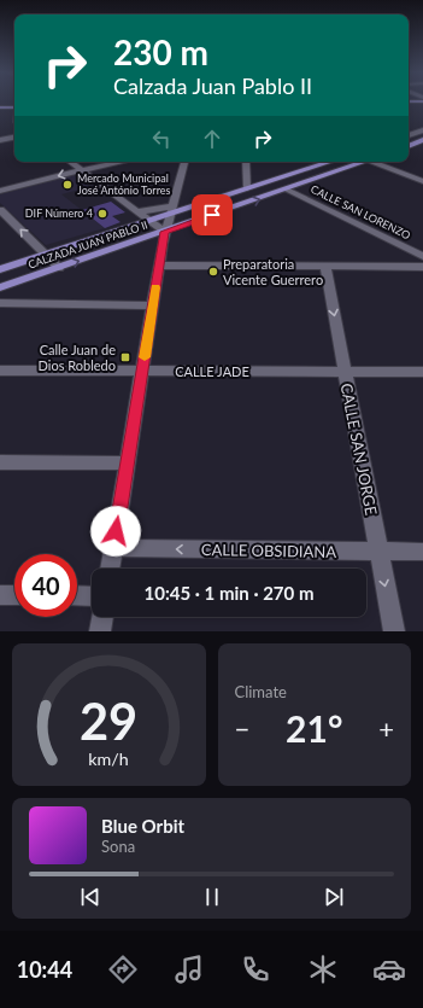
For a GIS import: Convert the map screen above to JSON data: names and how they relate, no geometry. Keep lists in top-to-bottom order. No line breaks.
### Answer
{"streets":{"main road":["CALZADA JUAN PABLO II"],"street":["CALLE SAN LORENZO","CALLE JADE","CALLE SAN JORGE","CALLE OBSIDIANA"]},"crossings":[["CALLE SAN LORENZO","CALZADA JUAN PABLO II"],["CALLE JADE","CALLE SAN JORGE"],["CALLE SAN JORGE","CALLE OBSIDIANA"]],"one_way":["CALLE SAN JORGE","CALLE OBSIDIANA"],"places":{"other":["Mercado Municipal José António Torres","DIF Número 4","Preparatoria Vicente Guerrero"],"transit":["Calle Juan de Dios Robledo"]},"page":{"turn":["230 m","Calzada Juan Pablo II"],"limit":"40","trip":"10:45 · 1 min · 270 m","tile":"Climate","heat":["−","21°","+"],"song":["Blue Orbit","Sona"],"tabs":"10:44","gauge":["29","km/h"]}}
